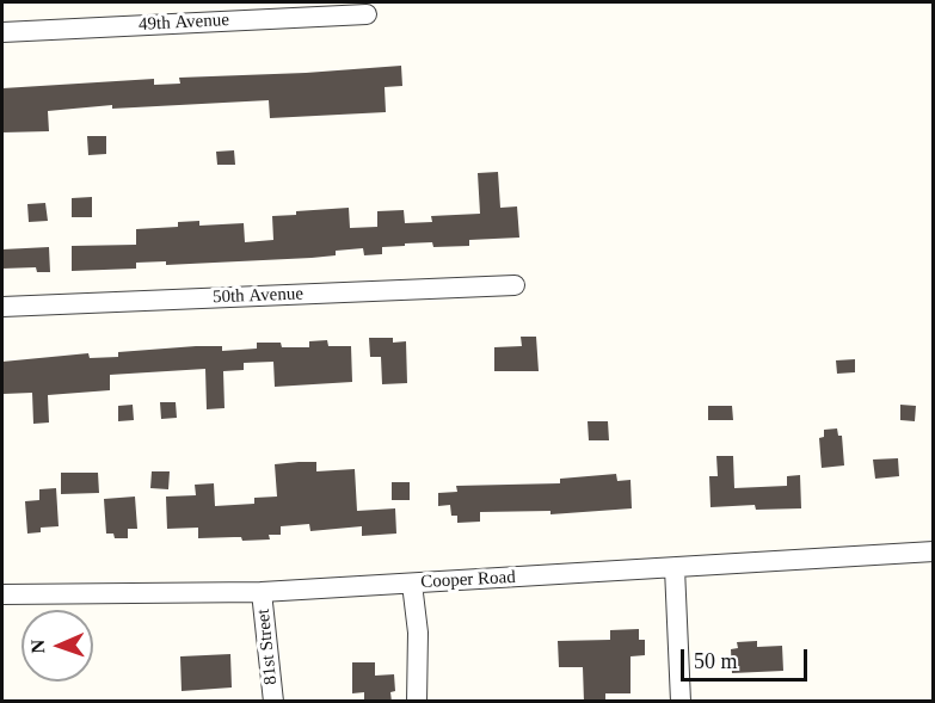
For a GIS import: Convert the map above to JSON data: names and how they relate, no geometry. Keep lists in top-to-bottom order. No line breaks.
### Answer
{"streets":{"street":["49th Avenue","50th Avenue","Cooper Road","81st Street"]},"crossings":[["Cooper Road","81st Street"]],"scale_bar":"50 m","north":"left"}
